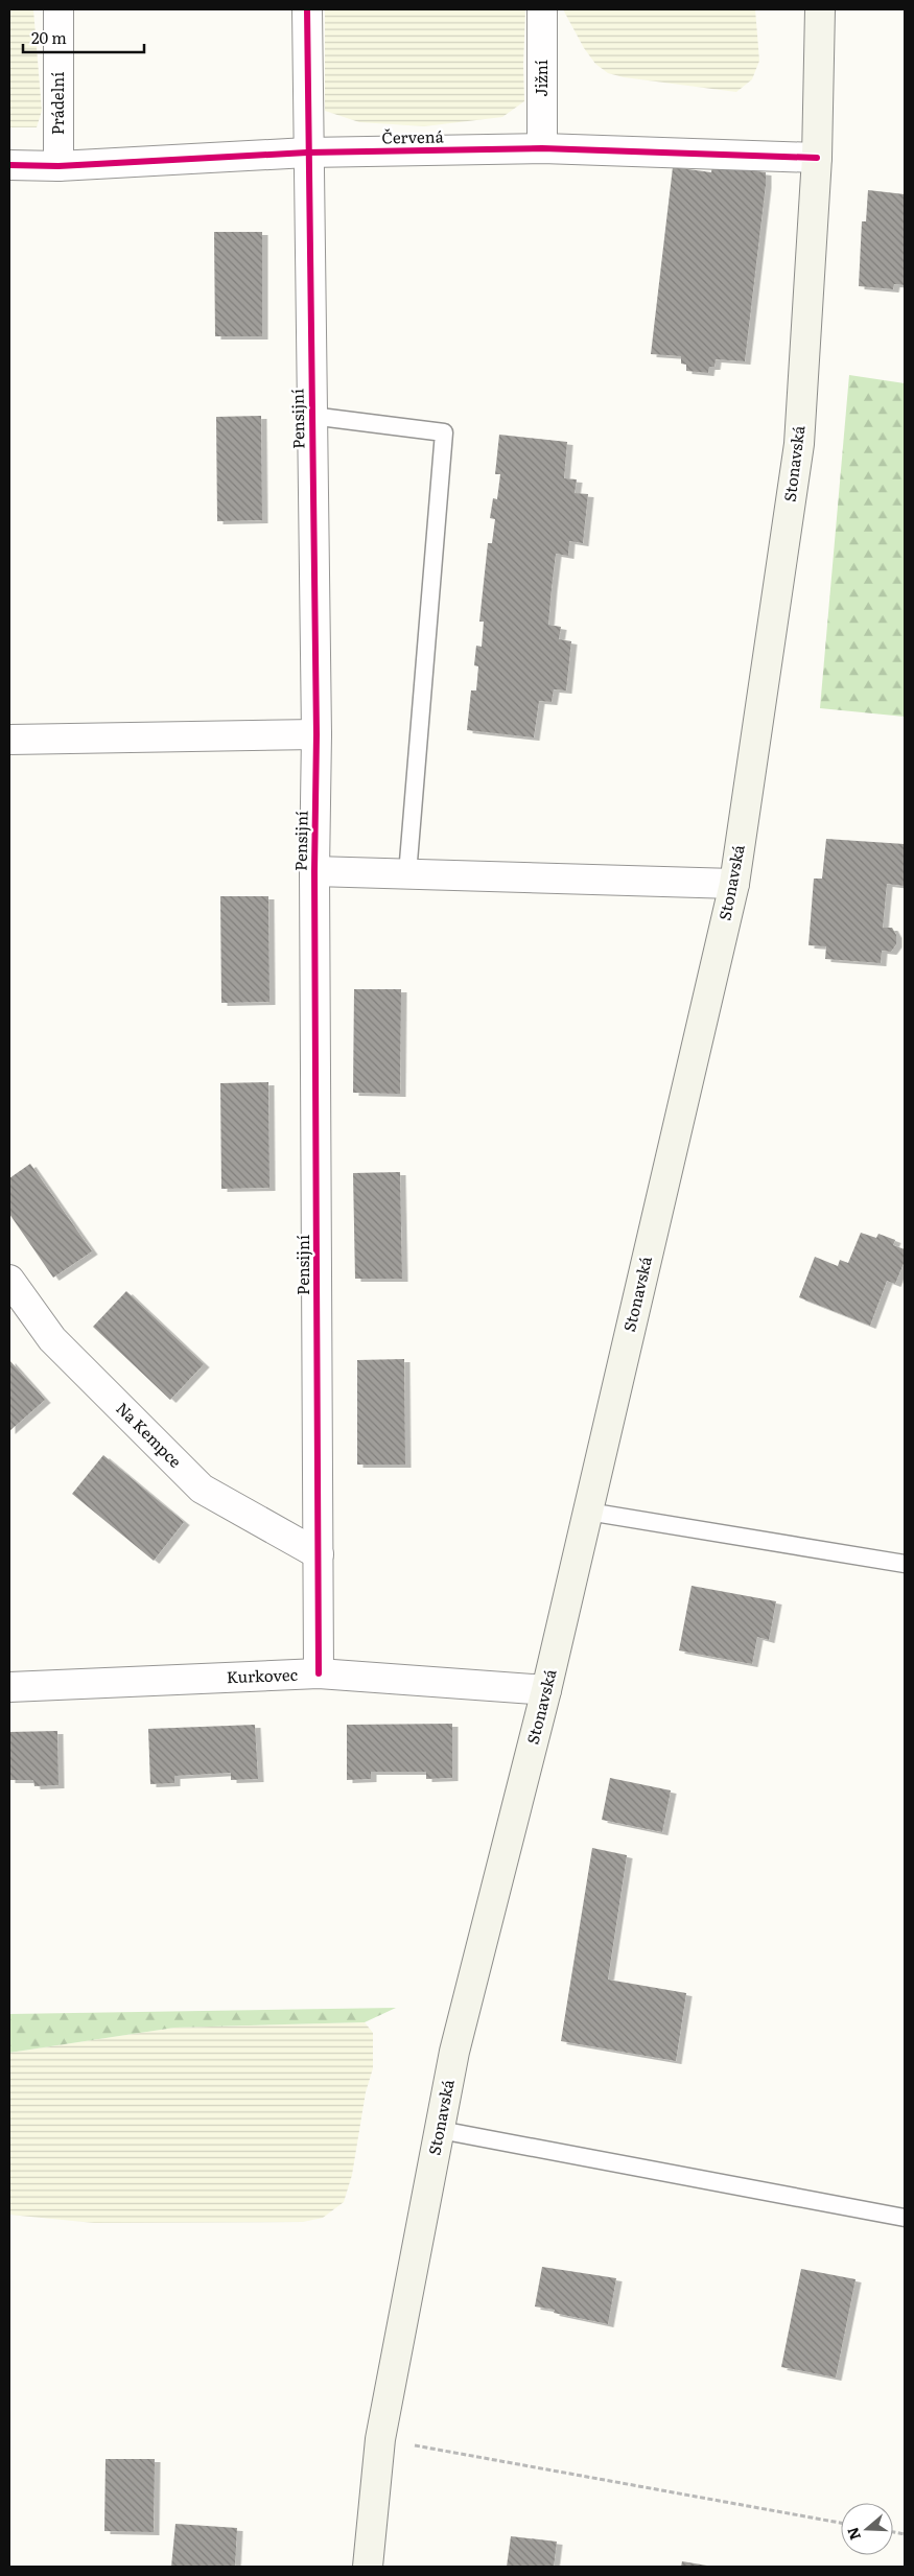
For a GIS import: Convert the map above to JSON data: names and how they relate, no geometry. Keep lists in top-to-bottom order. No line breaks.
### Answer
{"streets":{"main road":["Stonavská"],"street":["Jižní","Prádelní","Červená","Pensijní","Na Kempce","Kurkovec"]},"crossings":[["Jižní","Červená"],["Prádelní","Červená"],["Červená","Pensijní"],["Červená","Stonavská"],["Pensijní","Na Kempce"],["Pensijní","Kurkovec"],["Stonavská","Kurkovec"]],"scale_bar":"20 m","north":"left"}
